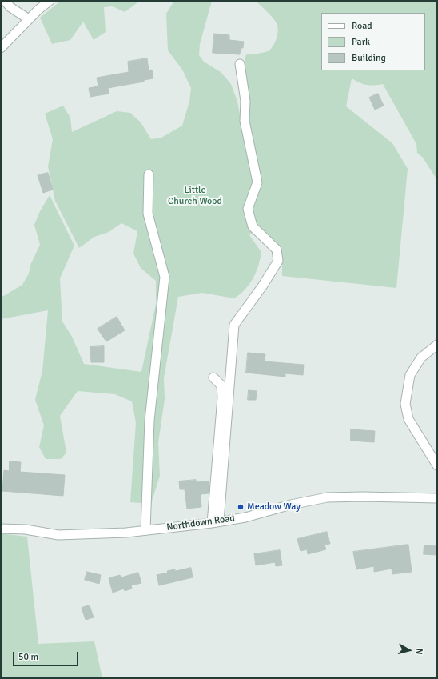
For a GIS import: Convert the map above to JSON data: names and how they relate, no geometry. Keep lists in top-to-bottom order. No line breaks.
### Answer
{"streets":{"street":["Northdown Road"]},"parks":["Little Church Wood"],"places":["Meadow Way"],"legend":["Road","Park","Building"],"scale_bar":"50 m","north":"right"}
